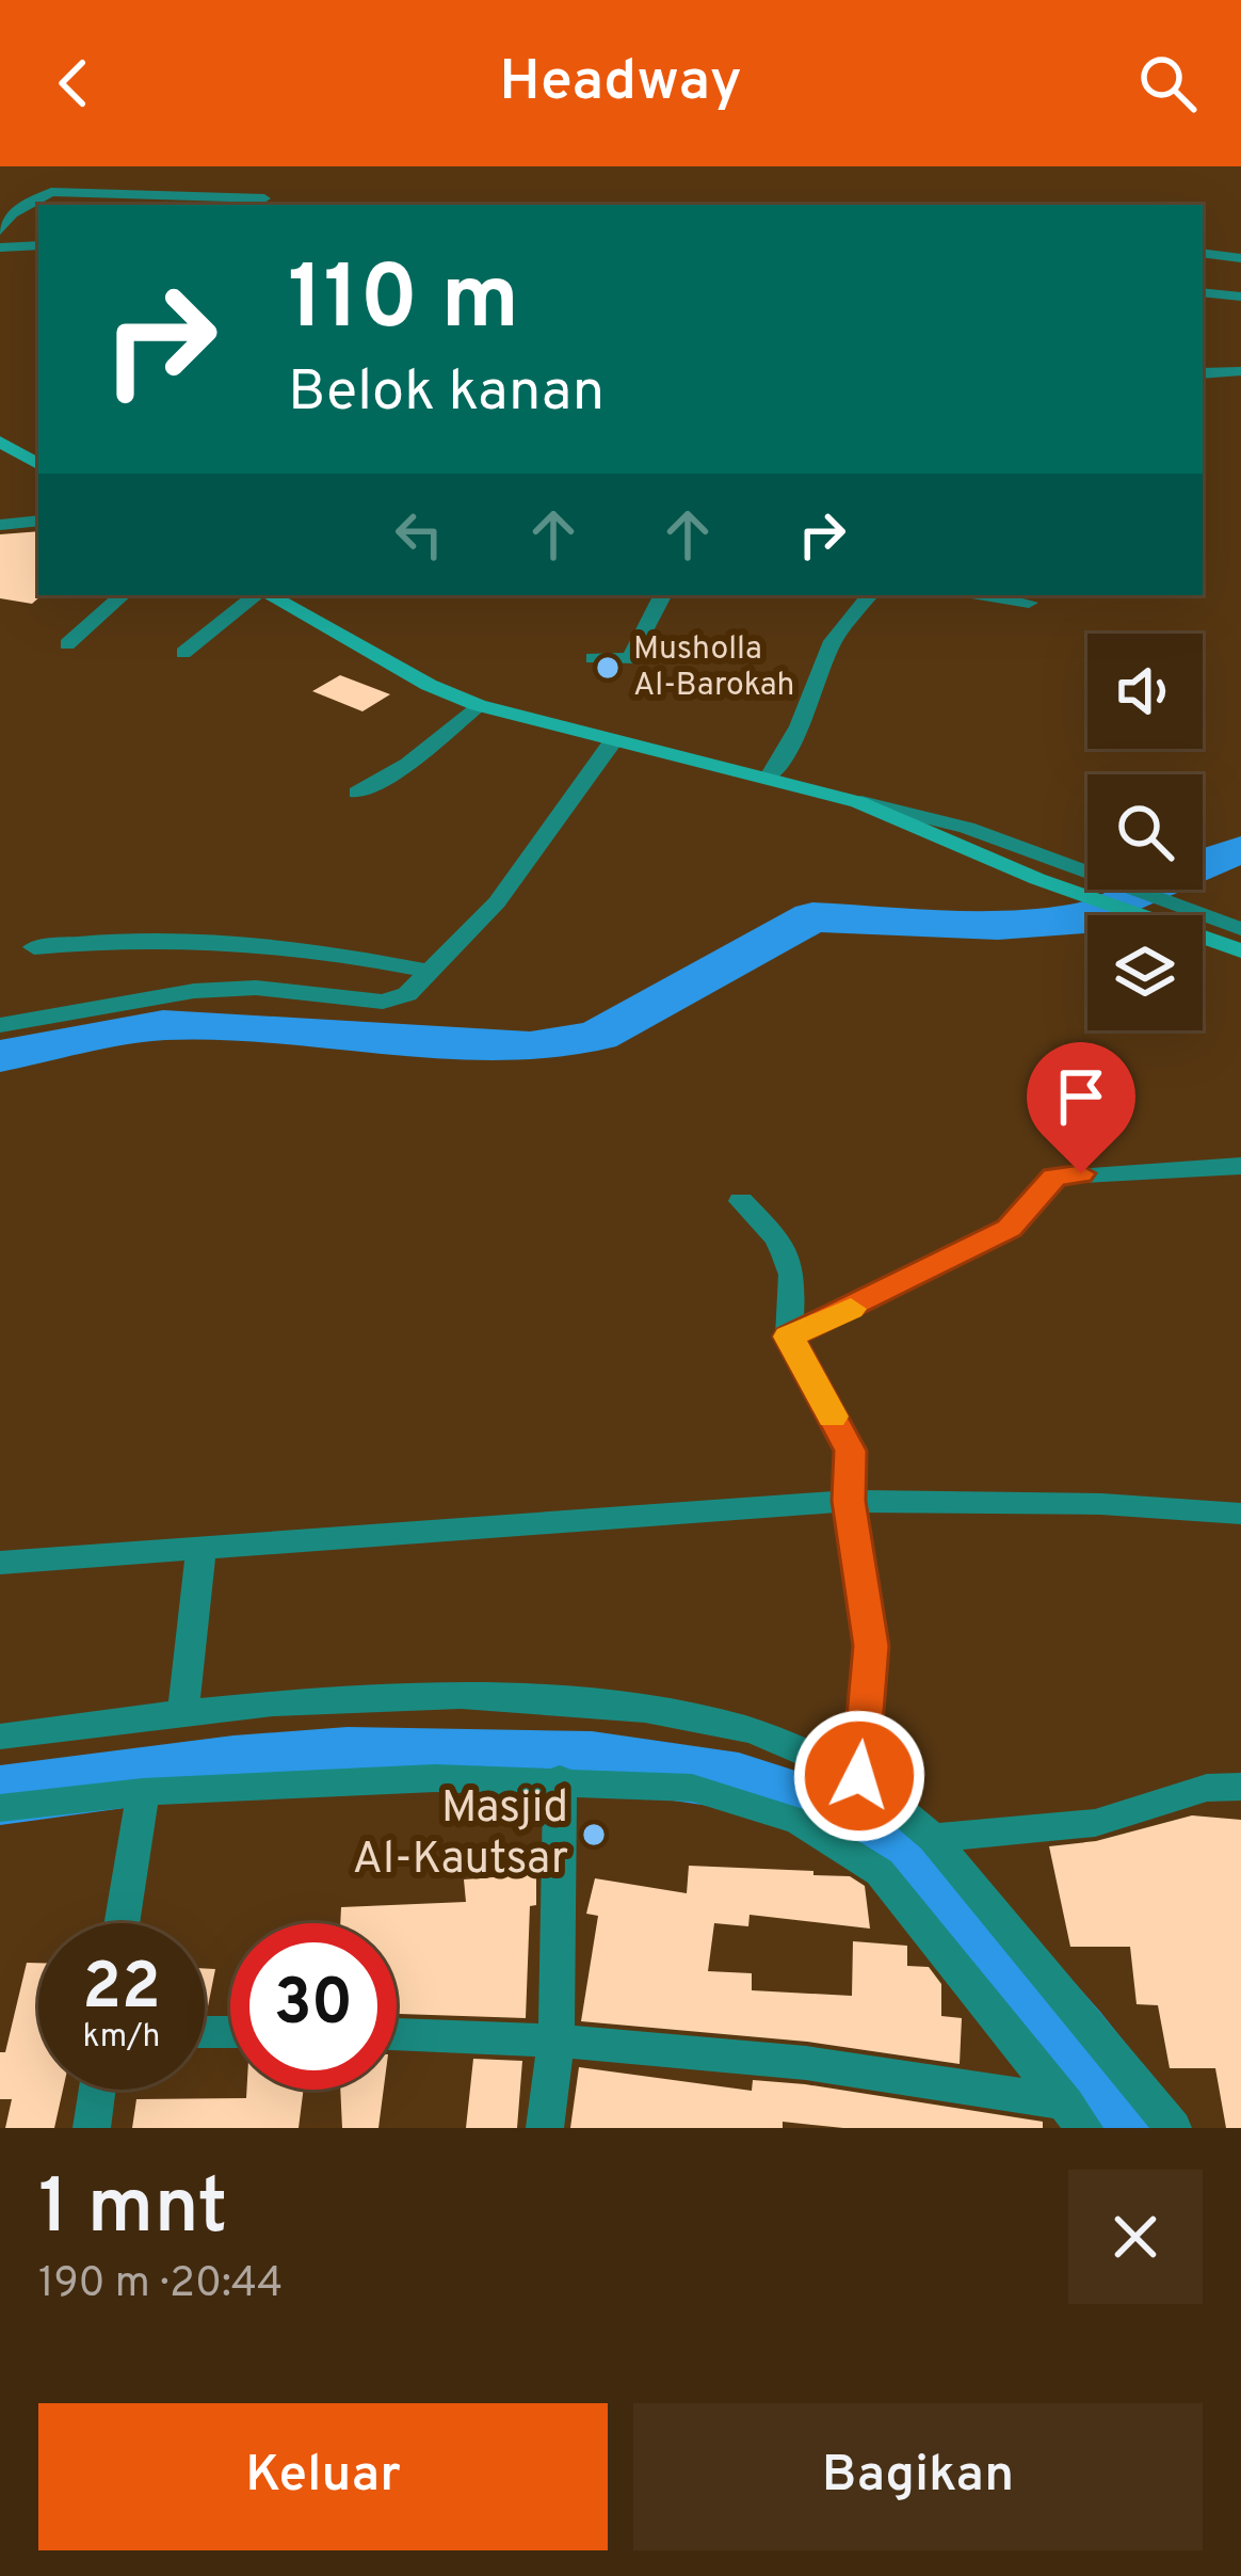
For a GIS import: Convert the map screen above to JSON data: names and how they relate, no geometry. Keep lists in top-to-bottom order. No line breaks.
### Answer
{"places":["Musholla Al-Barokah","Masjid Al-Kautsar"],"page":{"header":"Headway","turn":["110 m","Belok kanan"],"speed":"22 km/h","limit":"30","heading":["1 mnt","190 m · 20:44"],"buttons":["Keluar","Bagikan"]}}
